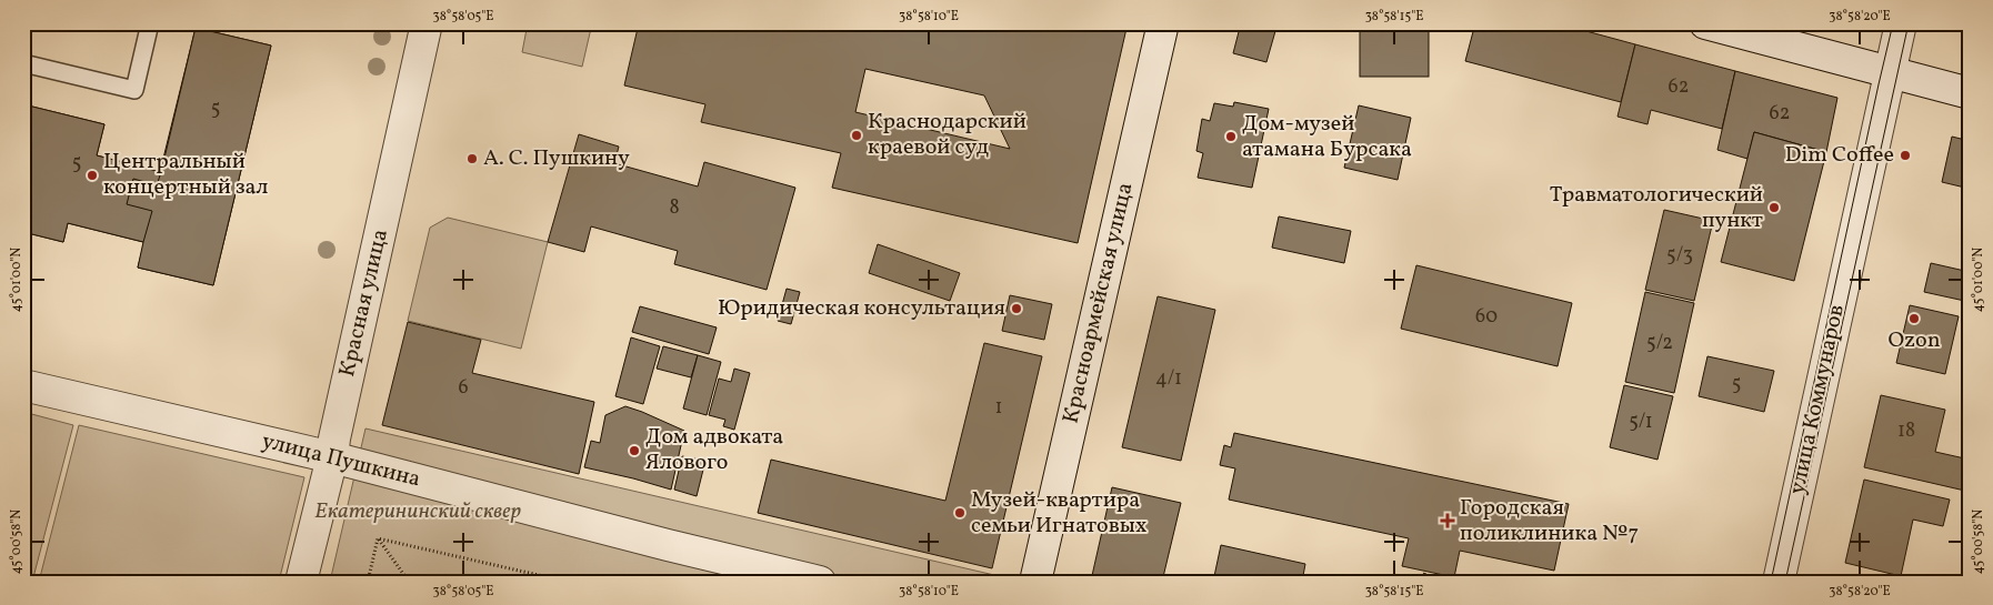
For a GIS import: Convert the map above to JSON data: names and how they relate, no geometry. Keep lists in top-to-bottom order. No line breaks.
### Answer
{"streets":{"street":["Красная улица","Красноармейская улица","улица Коммунаров","улица Пушкина"]},"crossings":[["Красная улица","улица Пушкина"]],"parks":["Екатерининский сквер"],"places":{"other":["Краснодарский краевой суд","Дом-музей атамана Бурсака","Dim Coffee","А. С. Пушкину","Центральный концертный зал","Травматологический пункт","Юридическая консультация","Ozon","Дом адвоката Ялового","Музей-квартира семьи Игнатовых"],"health":["Городская поликлиника №7"]},"house_numbers":["62","5","62","5","8","5/3","60","5/2","4/1","5","6","1","5/1","18"],"coordinates":["38°58'05\"E","38°58'10\"E","38°58'15\"E","38°58'20\"E","45°01'00\"N","45°00'58\"N"]}
